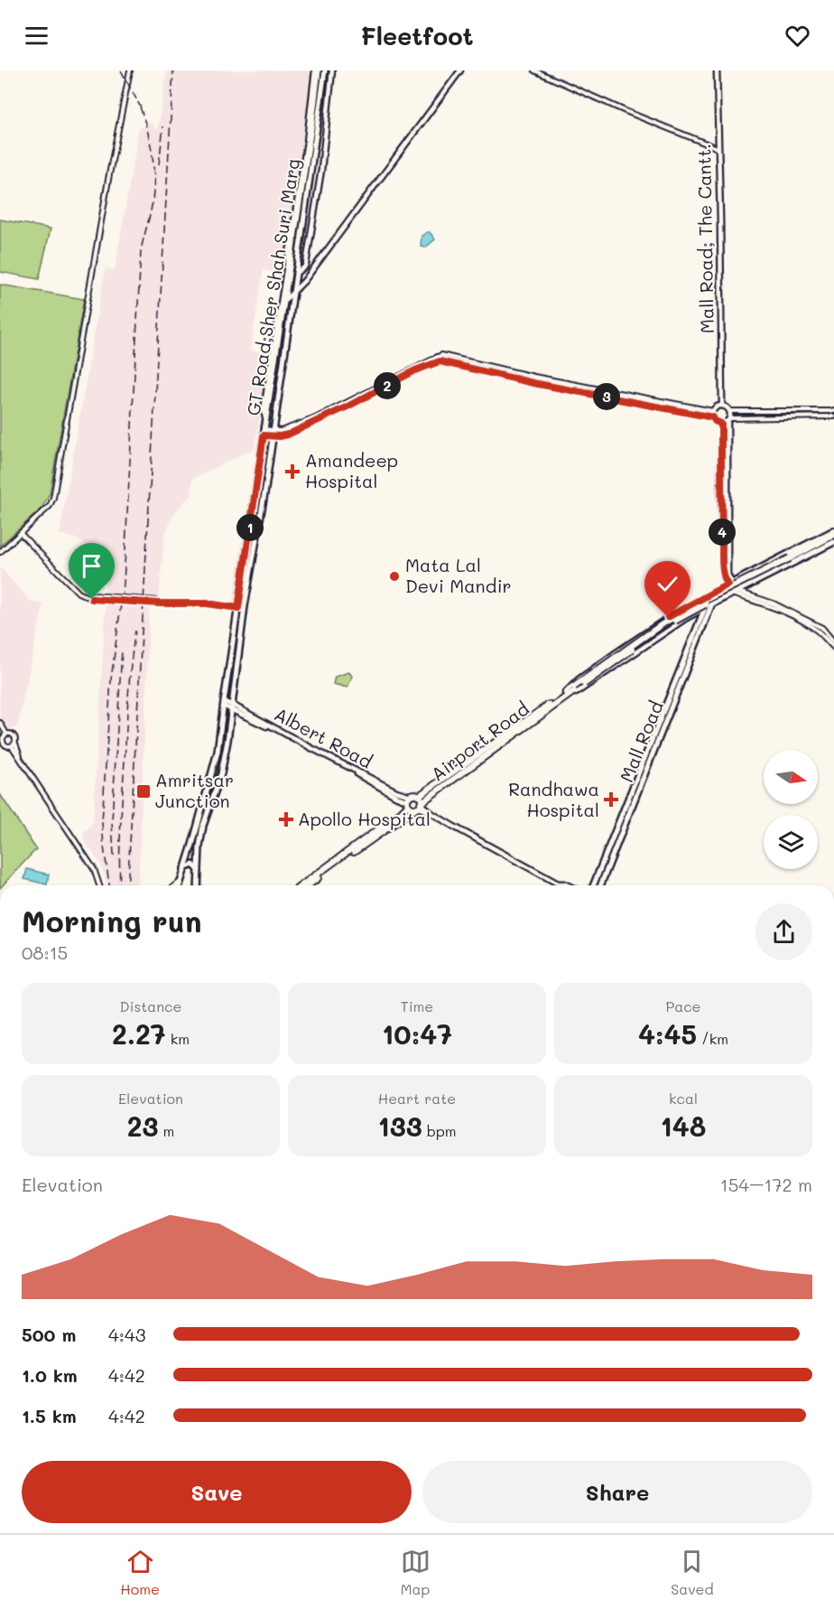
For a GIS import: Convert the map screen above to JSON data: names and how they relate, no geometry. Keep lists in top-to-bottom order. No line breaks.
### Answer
{"streets":{"highway":["Airport Road"],"main road":["Mall Road; The Cantt.","GT Road;Sher Shah Suri Marg","Albert Road","Mall Road"]},"crossings":[["GT Road;Sher Shah Suri Marg","Albert Road"]],"places":{"health":["Amandeep Hospital","Randhawa Hospital","Apollo Hospital"],"other":["Mata Lal Devi Mandir"],"transit":["Amritsar Junction"]},"north":"right","page":{"header":"Fleetfoot","pins":["2","3","1","4"],"heading":["Morning run","08:15"],"stats":[["Distance","2.27 km"],["Time","10:47"],["Pace","4:45 /km"],["Elevation","23 m"],["Heart rate","133 bpm"],["kcal","148"]],"chart":["Elevation","154–172 m"],"list":[{"name":"500 m","note":"4:43"},{"name":"1.0 km","note":"4:42"},{"name":"1.5 km","note":"4:42"}],"buttons":["Save","Share"],"tabs":["Home","Map","Saved"]}}
